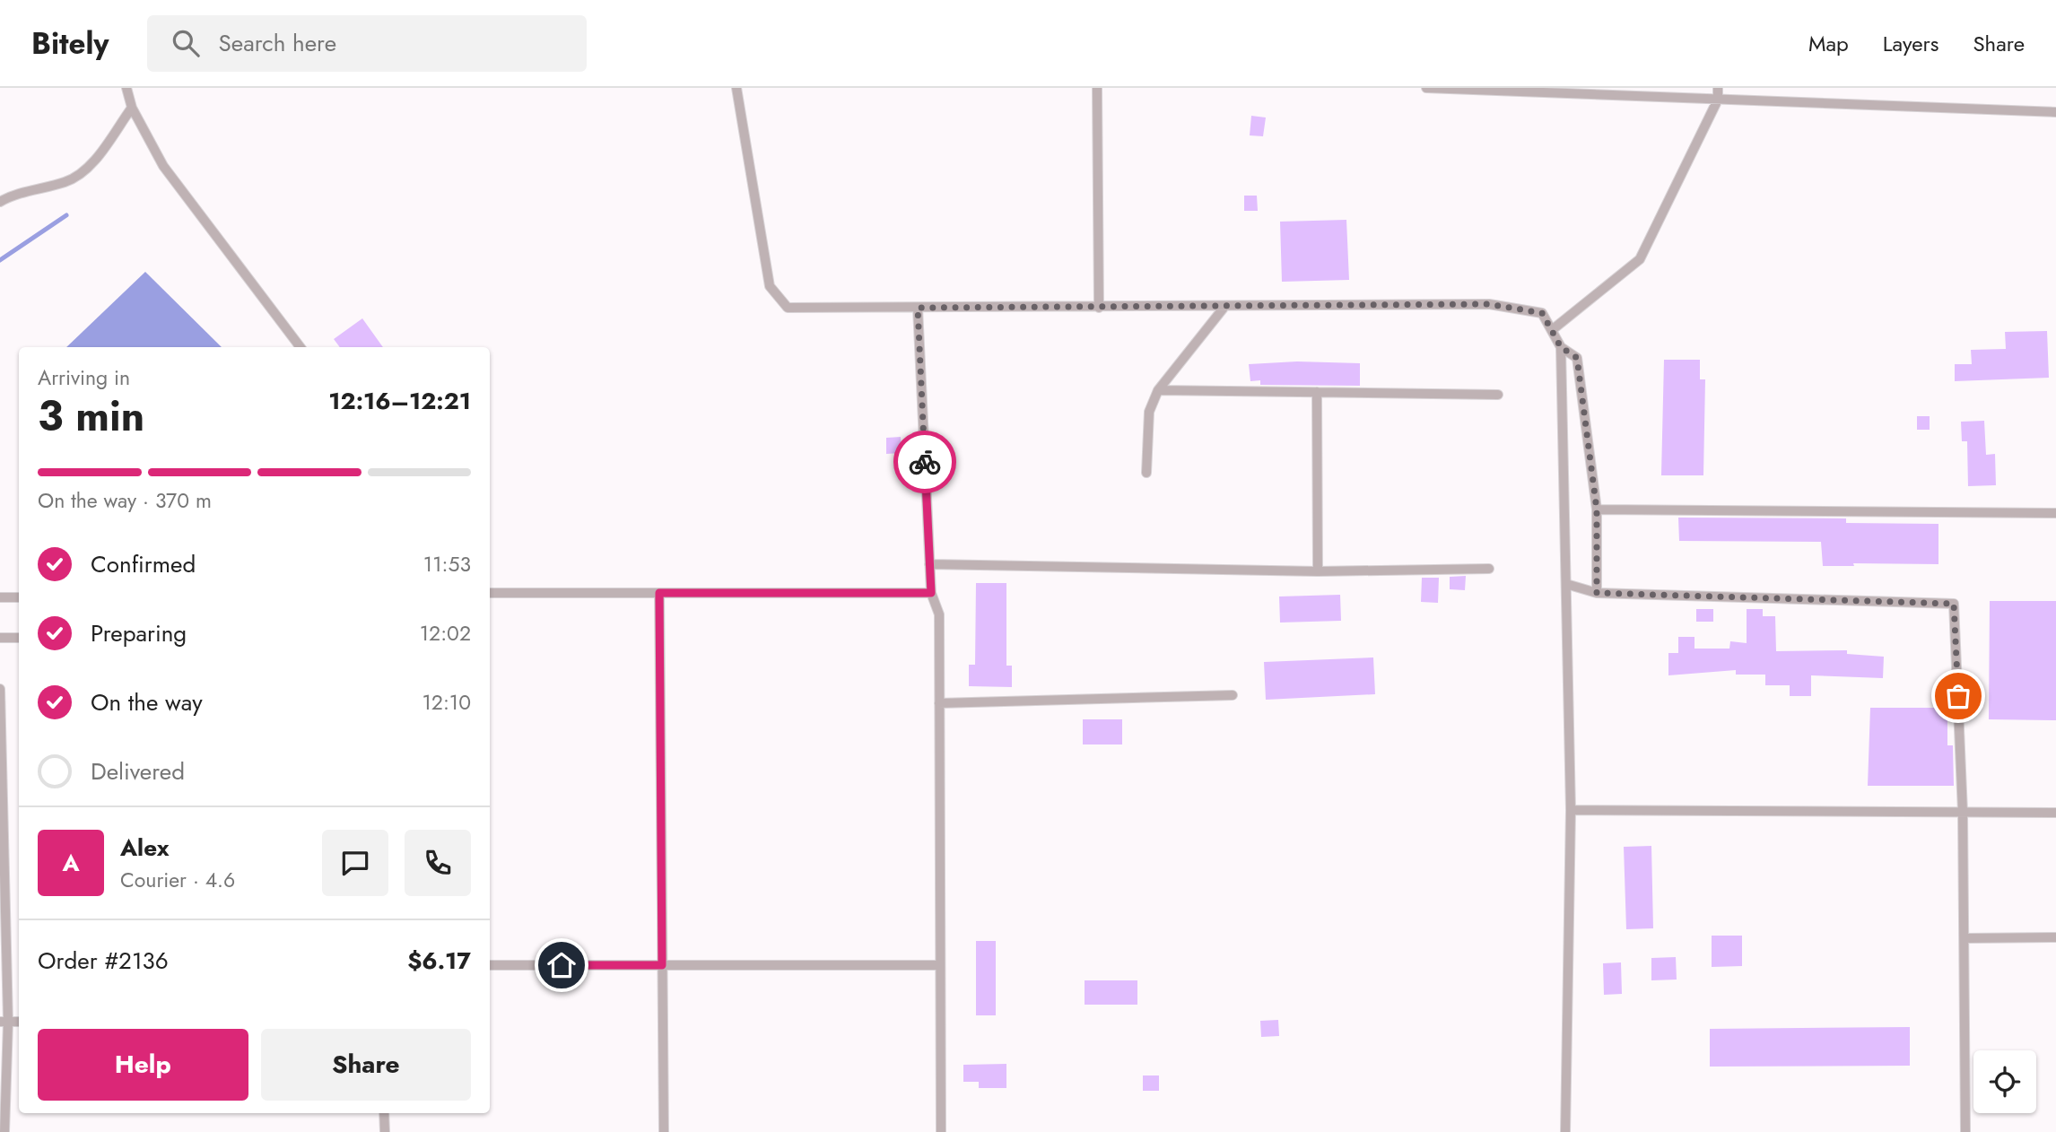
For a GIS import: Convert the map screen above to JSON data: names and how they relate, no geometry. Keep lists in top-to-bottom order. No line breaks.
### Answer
{"page":{"header":"Bitely","search":"Search here","nav":["Map","Layers","Share"],"heading":["3 min","Arriving in","12:16–12:21"],"panel":["Alex","Courier · 4.6","Order #2136","$6.17"],"bar":"On the way · 370 m","list":[["Confirmed","11:53"],["Preparing","12:02"],["On the way","12:10"],"Delivered"],"round":"A","buttons":["Help","Share"]}}
